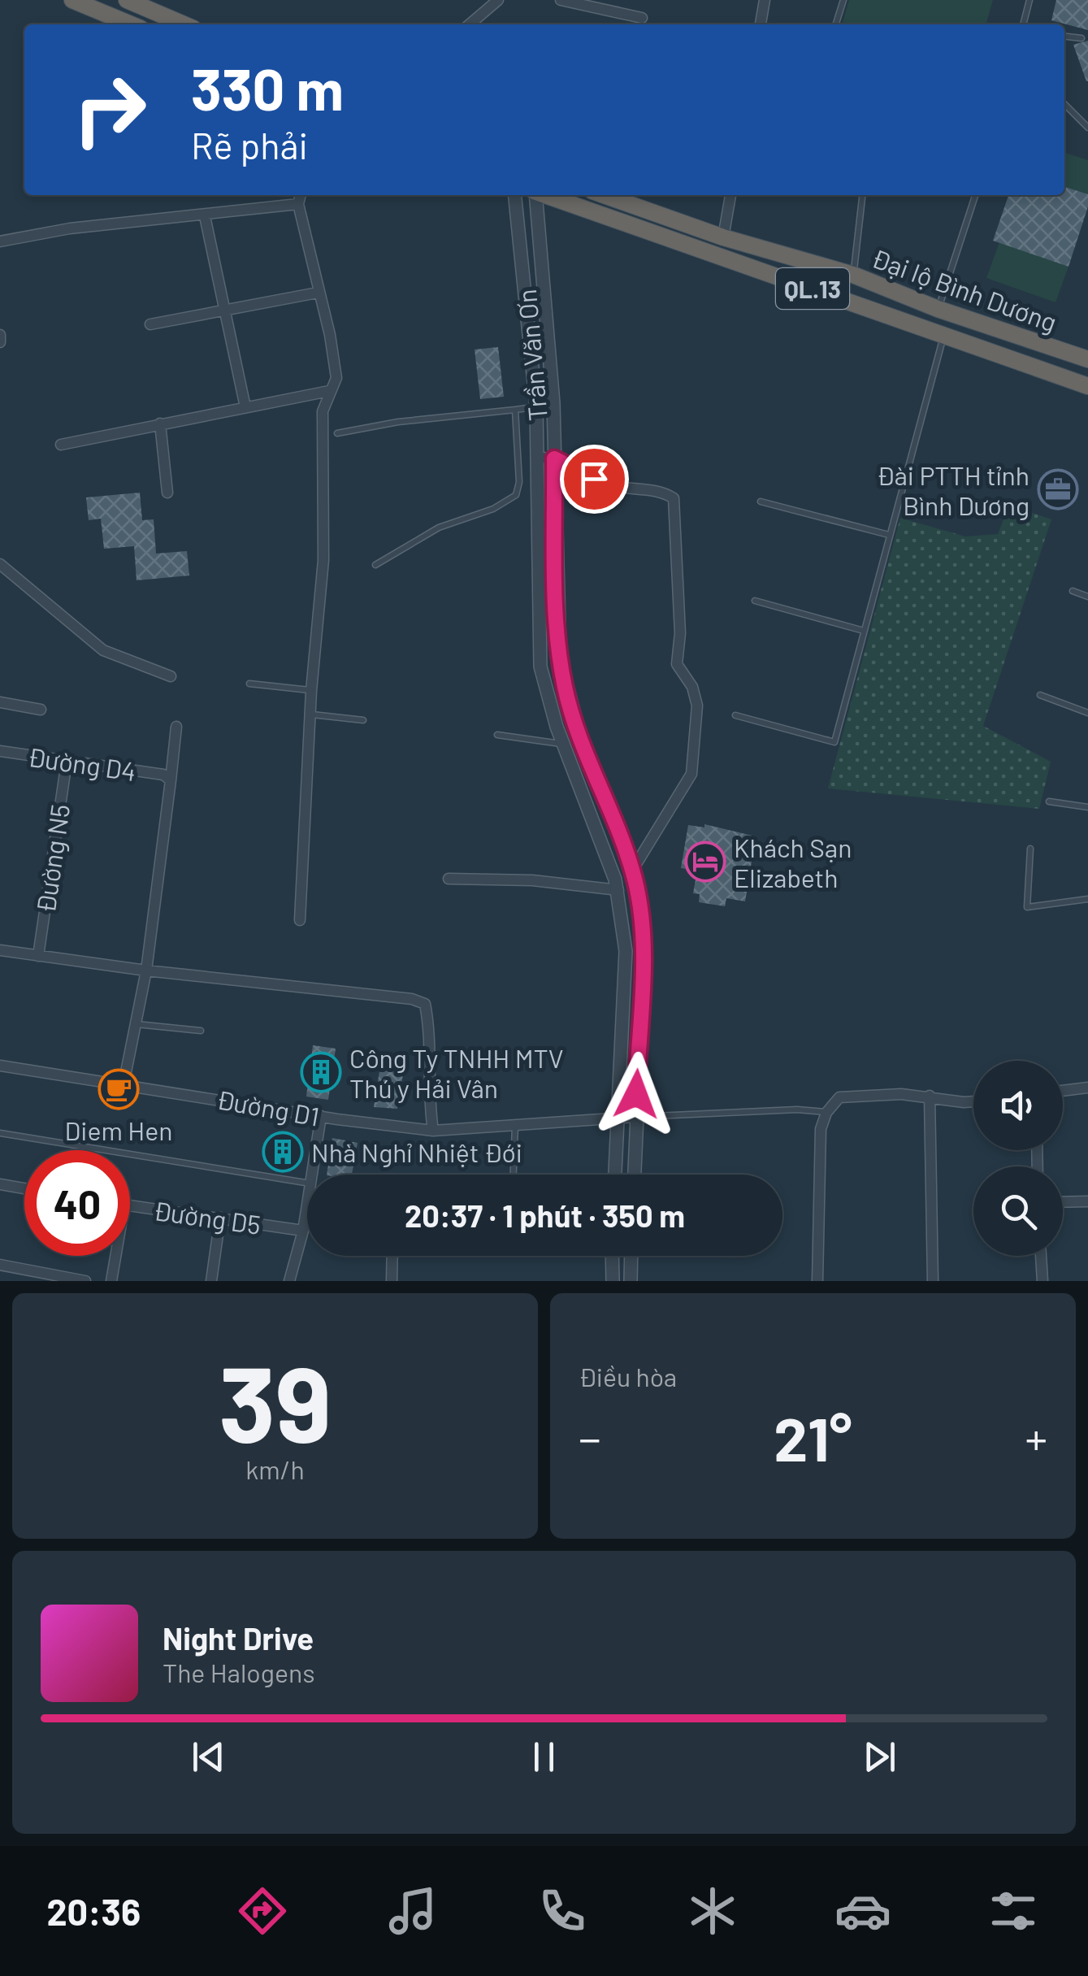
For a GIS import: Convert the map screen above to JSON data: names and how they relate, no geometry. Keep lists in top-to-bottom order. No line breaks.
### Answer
{"streets":{"highway":["QL.13","Đại lộ Bình Dương"],"street":["Trần Văn Ơn","Đường D4","Đường N5","Đường D1","Đường D5"]},"crossings":[["Trần Văn Ơn","Đường D1"],["Đường D4","Đường N5"]],"places":{"office":["Đài PTTH tỉnh Bình Dương"],"hotel":["Khách Sạn Elizabeth"],"building":["Công Ty TNHH MTV Thú y Hải Vân","Nhà Nghỉ Nhiệt Đới"],"cafe":["Diem Hen"]},"page":{"turn":["330 m","Rẽ phải"],"limit":"40","trip":"20:37 · 1 phút · 350 m","tile":[["39","km/h"],"Điều hòa"],"heat":["−","21°","+"],"song":["Night Drive","The Halogens"],"tabs":"20:36"}}
